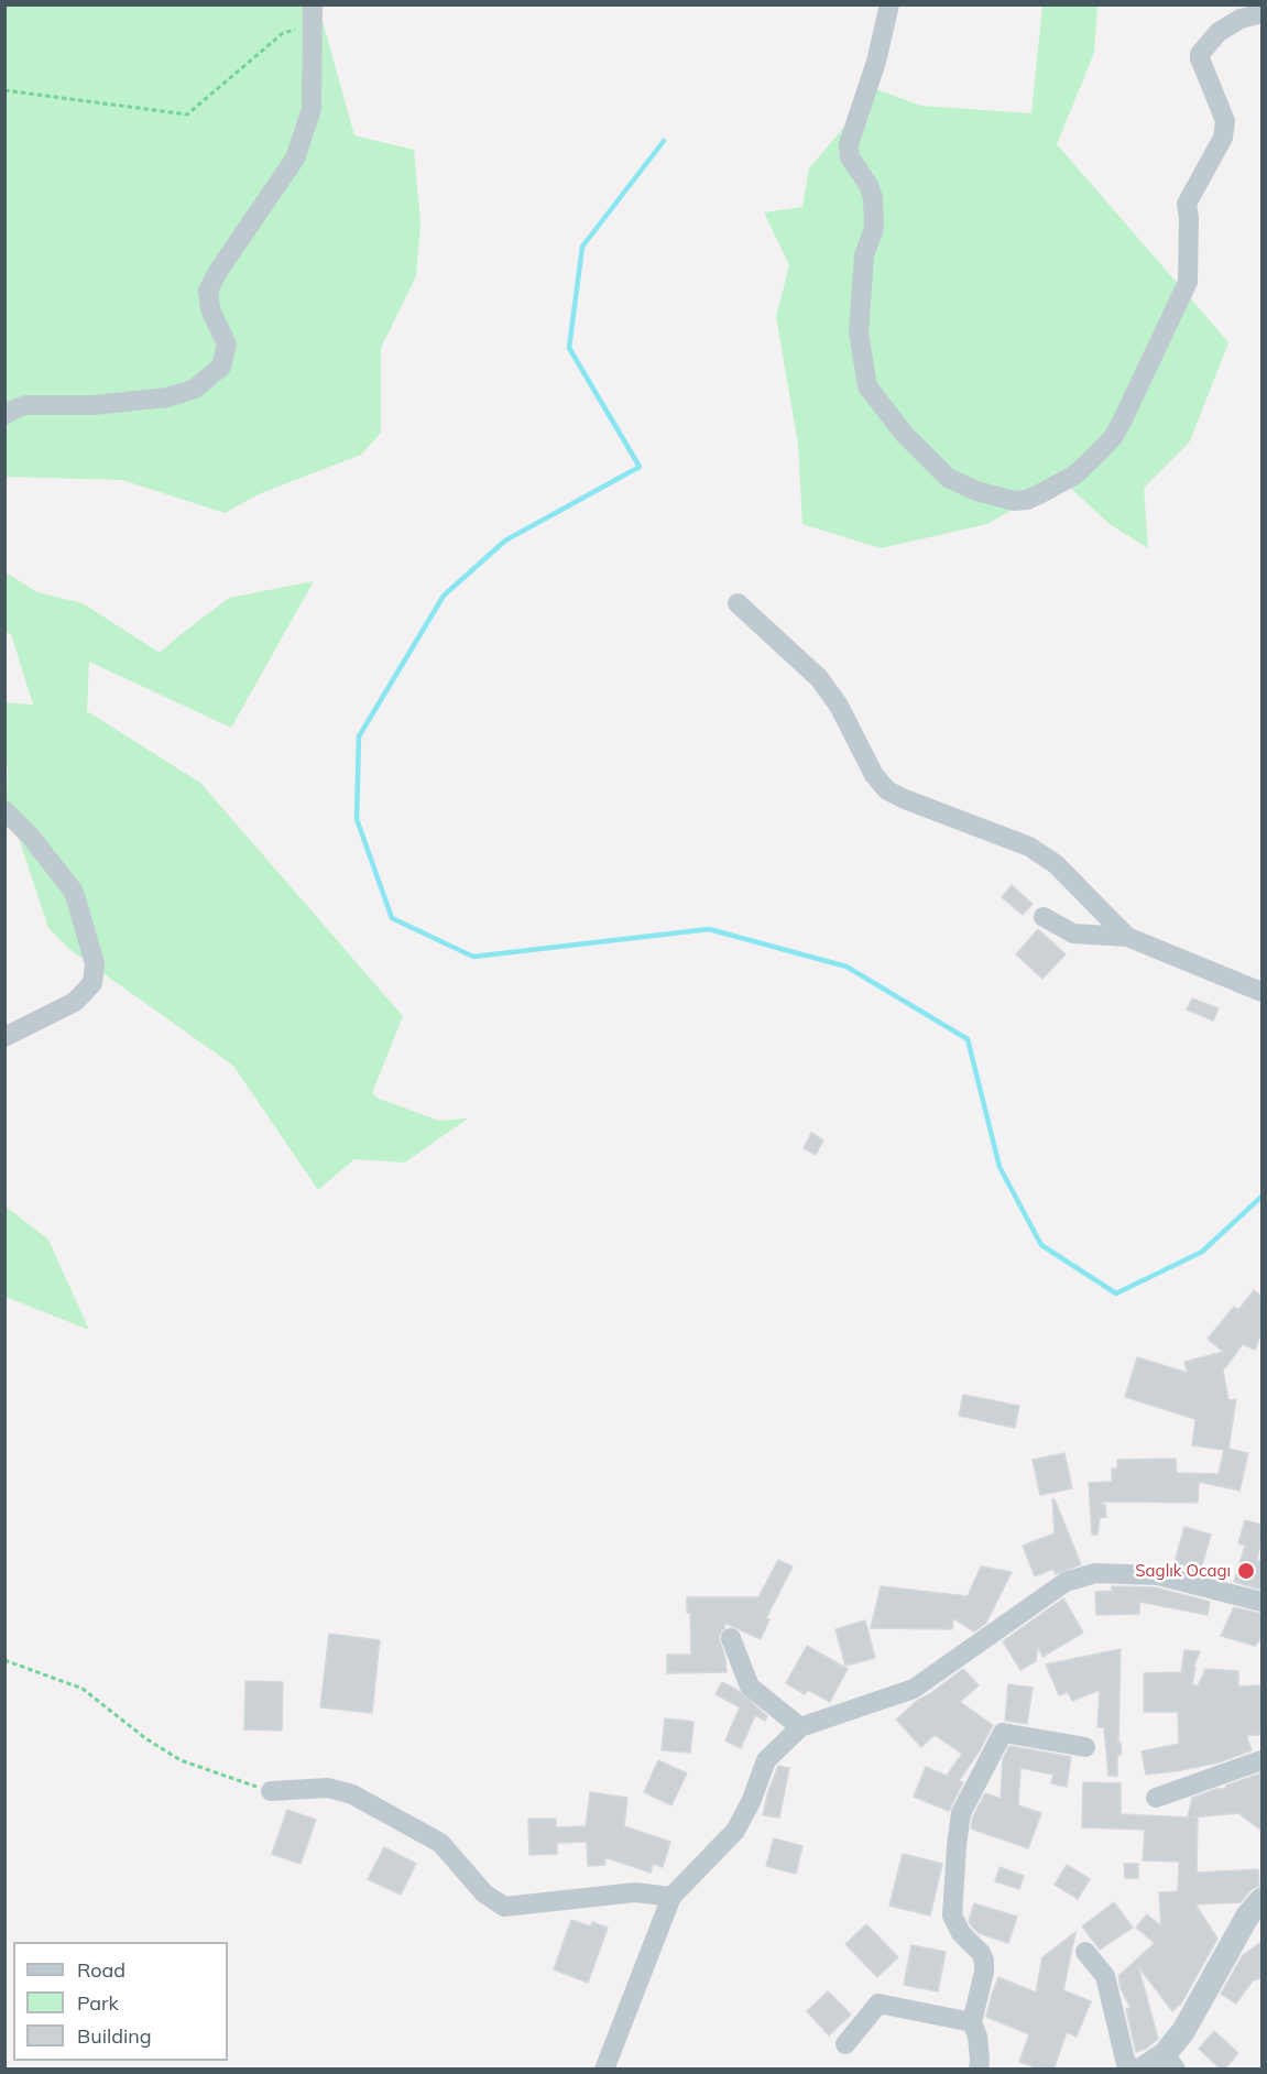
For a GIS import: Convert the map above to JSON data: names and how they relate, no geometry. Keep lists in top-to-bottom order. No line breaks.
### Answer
{"places":["Saglık Ocagı"],"legend":["Road","Park","Building"]}
